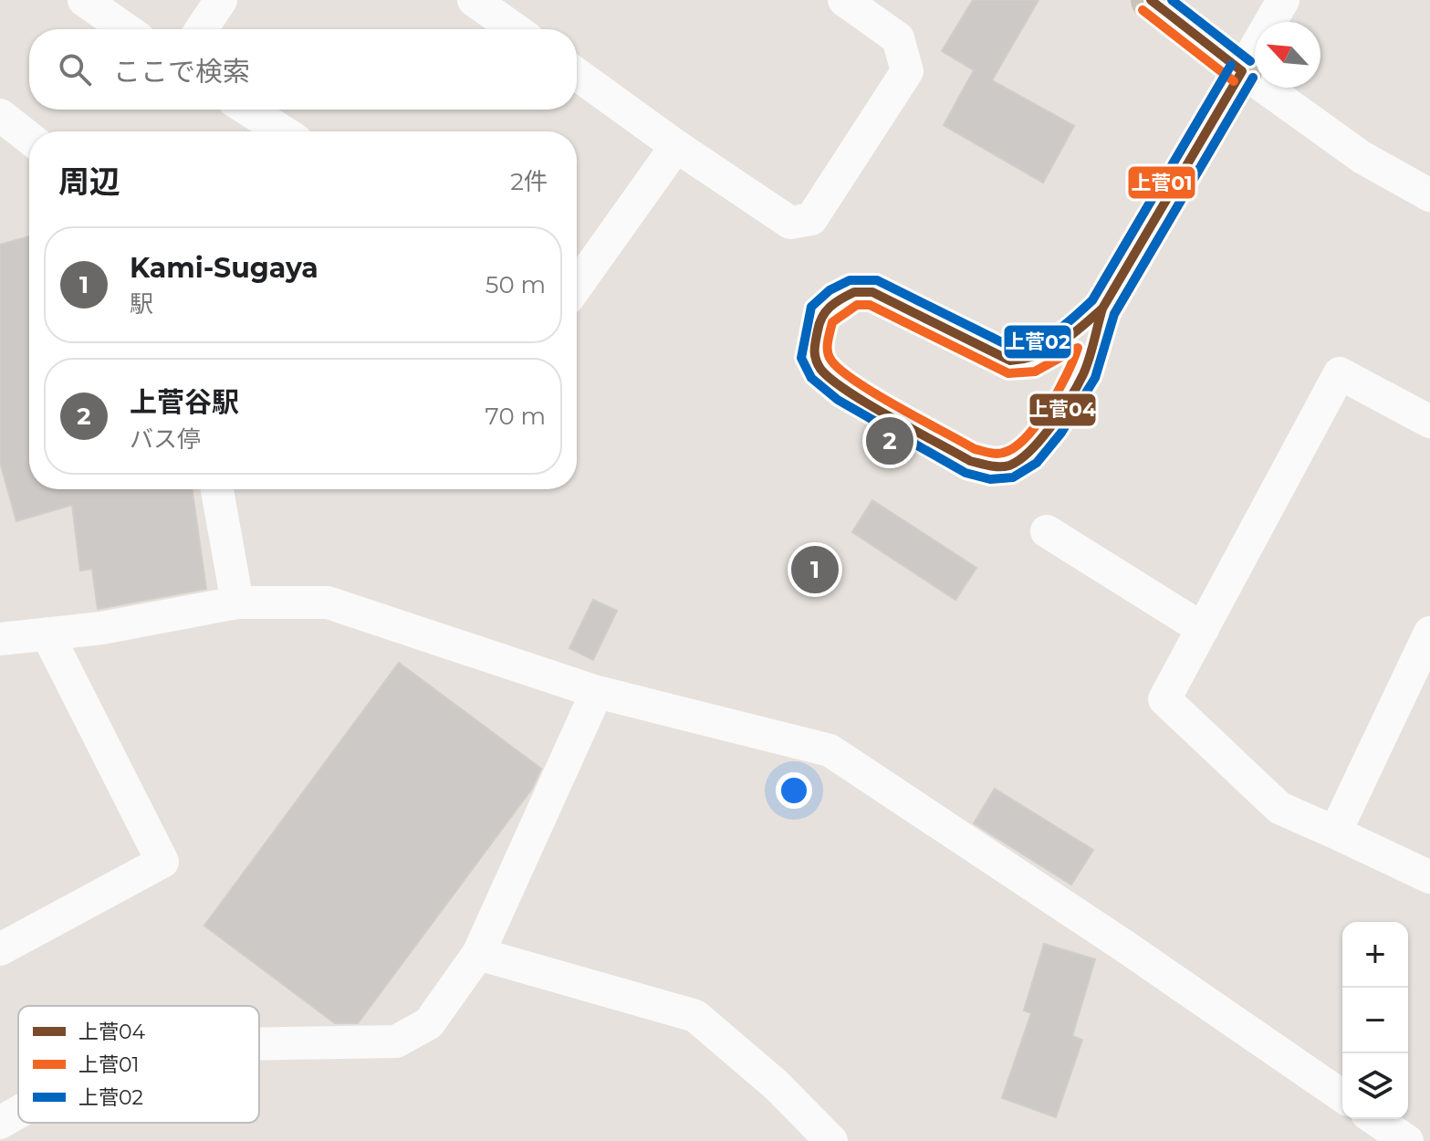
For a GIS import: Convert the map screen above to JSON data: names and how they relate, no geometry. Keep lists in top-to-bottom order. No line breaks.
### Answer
{"lines":["transit line 上菅04","transit line 上菅02","transit line 上菅01"],"legend":["上菅04","上菅01","上菅02"],"north":"top left","page":{"search":"ここで検索","heading":["周辺","2件"],"list":[{"mark":"1","name":"Kami-Sugaya","note":"駅","value":"50 m"},{"mark":"2","name":"上菅谷駅","note":"バス停","value":"70 m"}],"pins":["2","1"],"map_buttons":["+","−"]}}
